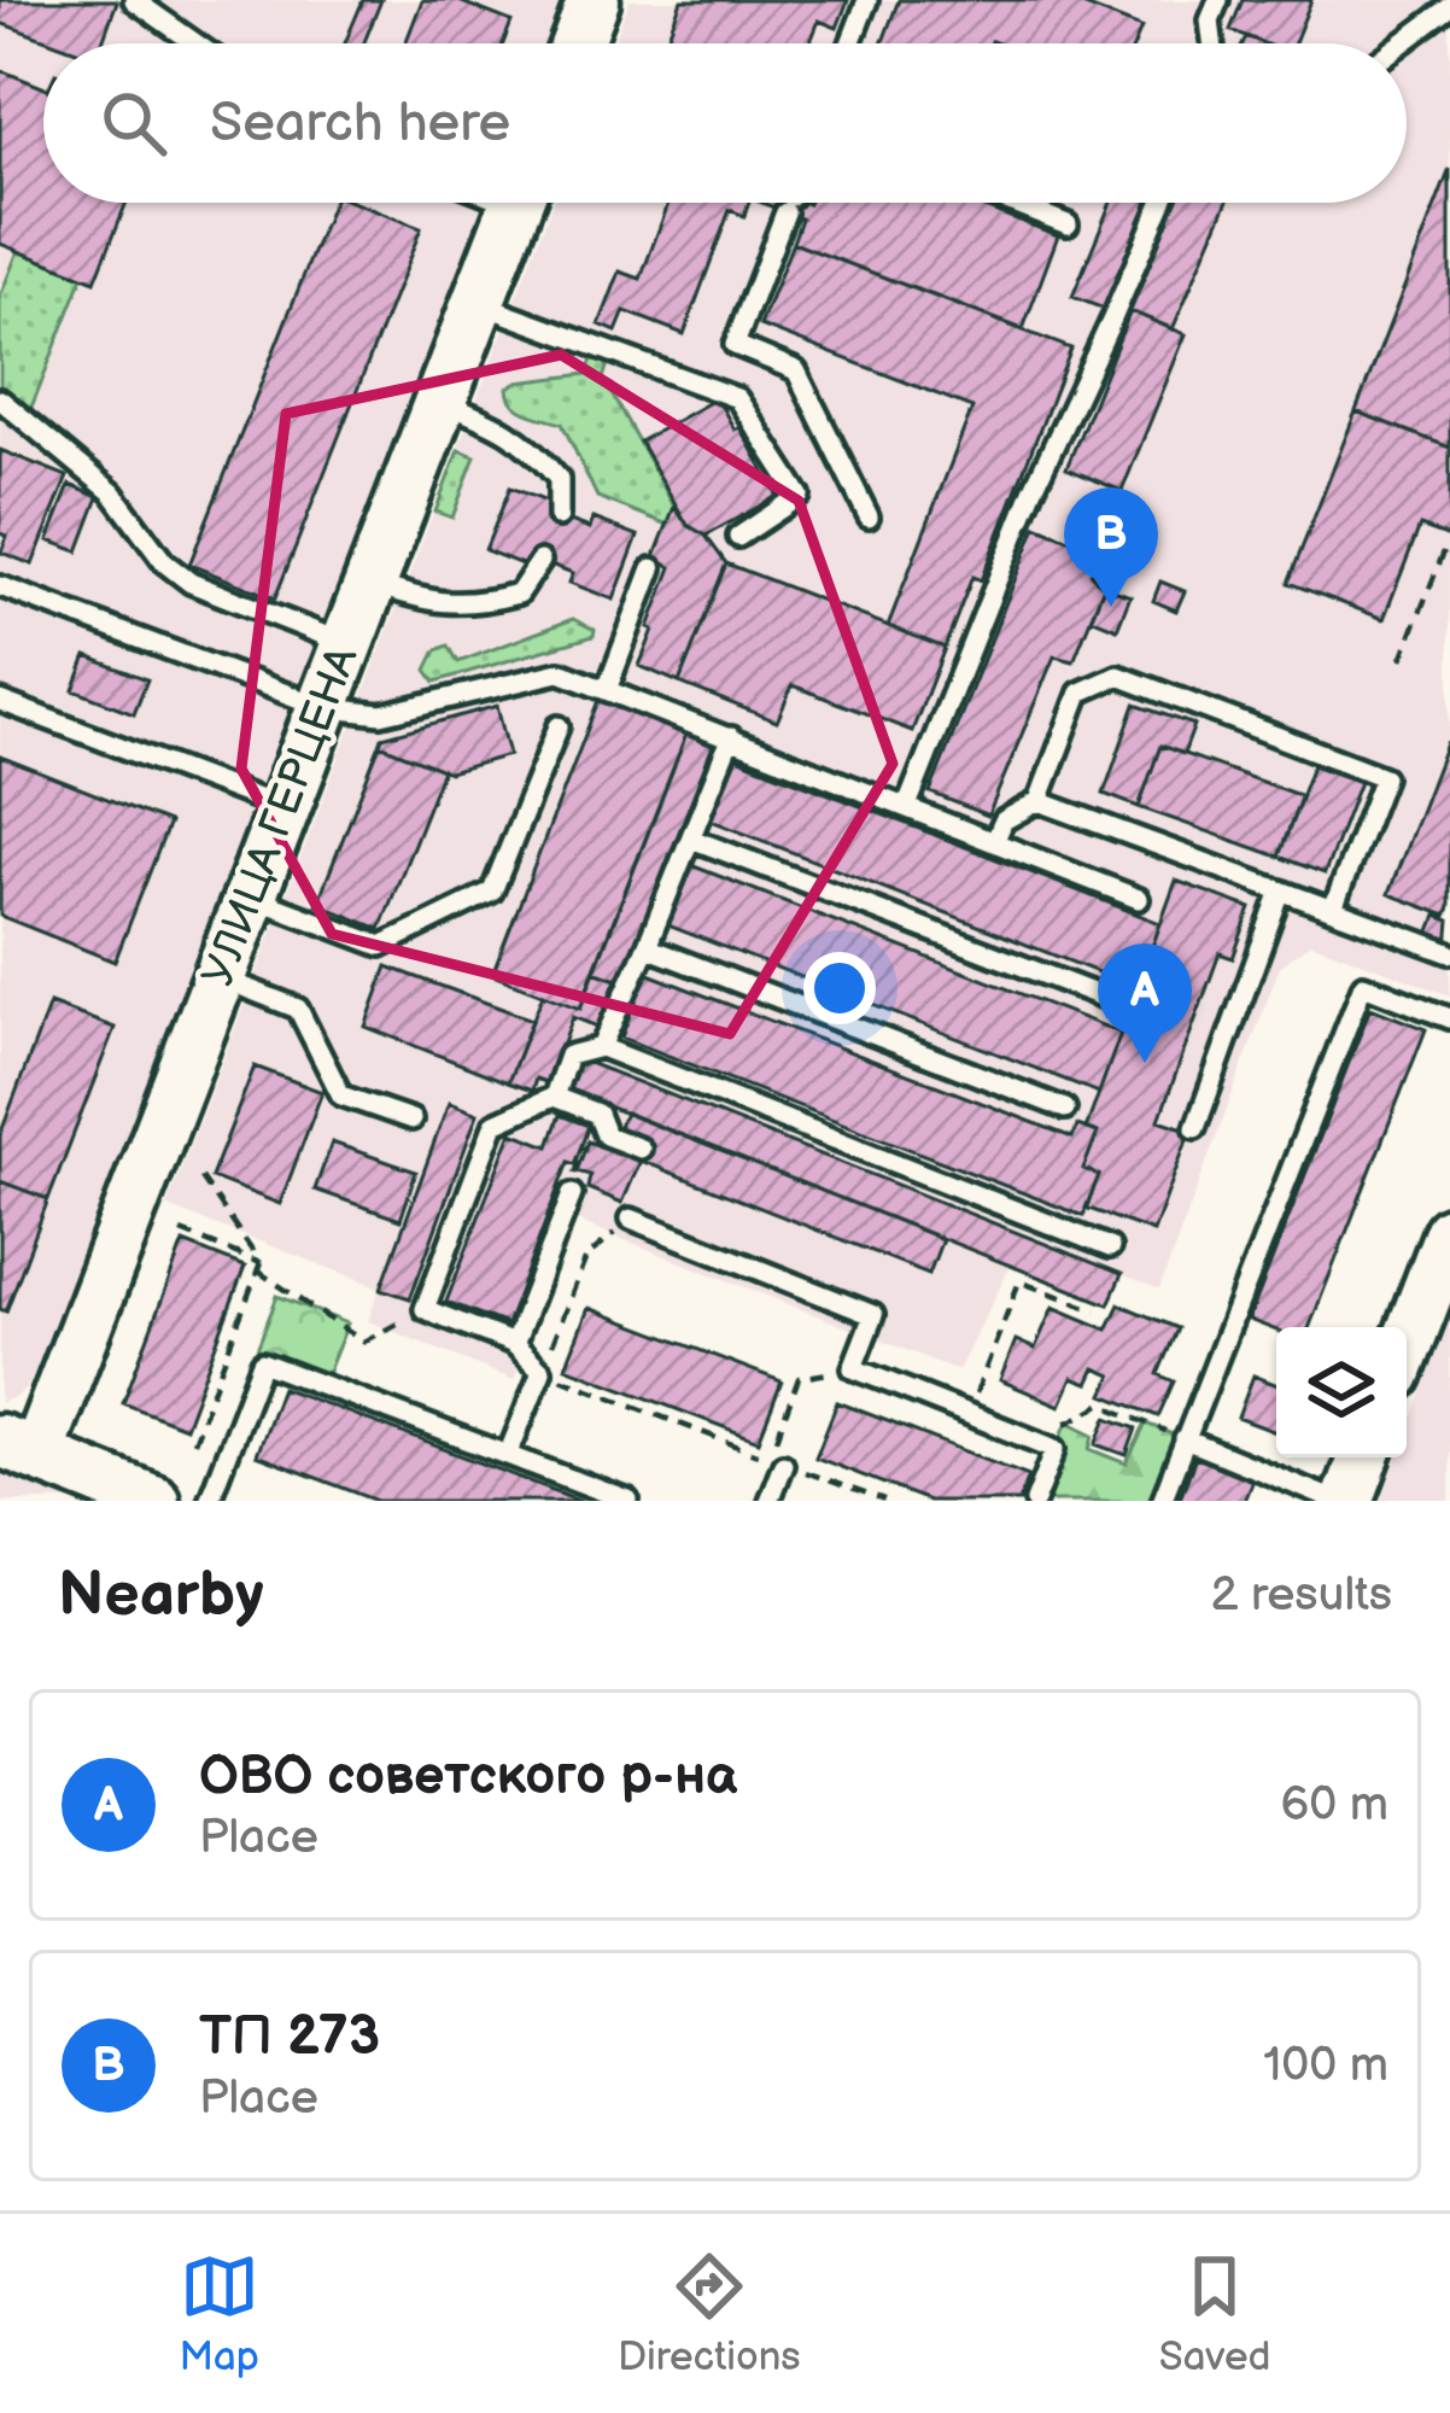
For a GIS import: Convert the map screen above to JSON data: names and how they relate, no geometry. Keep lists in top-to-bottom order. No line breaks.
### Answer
{"streets":{"street":["УЛИЦА ГЕРЦЕНА"]},"page":{"search":"Search here","pins":["B","A"],"heading":["Nearby","2 results"],"list":[{"mark":"A","name":"ОВО советского р-на","note":"Place","value":"60 m"},{"mark":"B","name":"ТП 273","note":"Place","value":"100 m"}],"nav":["Map","Directions","Saved"]}}
